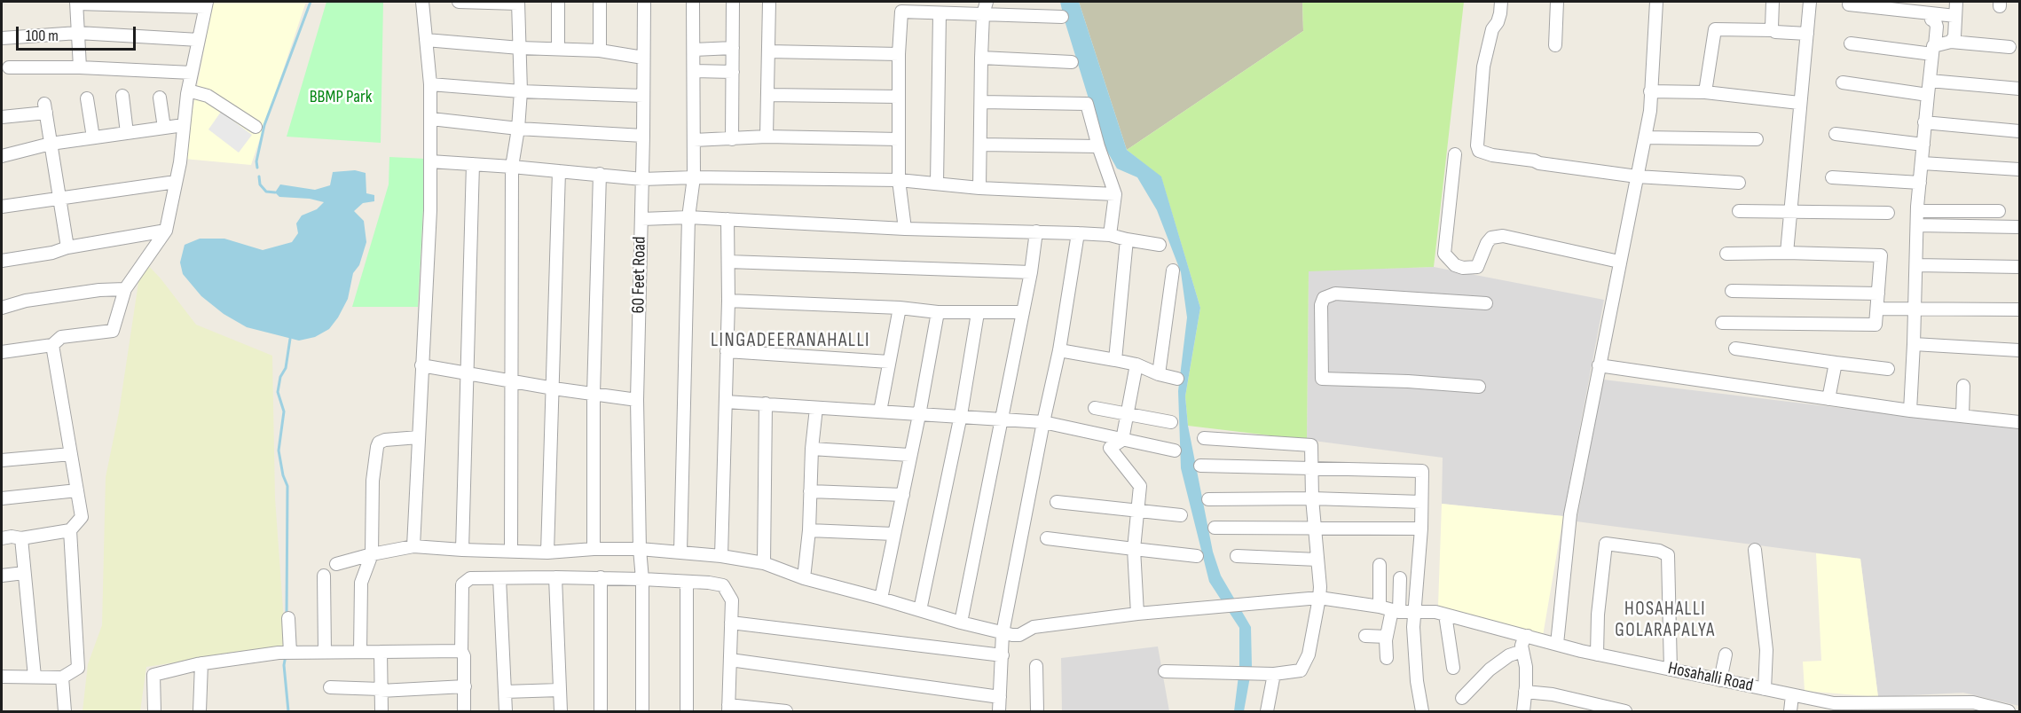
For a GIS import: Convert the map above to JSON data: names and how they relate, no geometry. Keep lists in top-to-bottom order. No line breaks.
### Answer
{"streets":{"street":["60 Feet Road","Hosahalli Road"]},"districts":["LINGADEERANAHALLI","HOSAHALLI GOLARAPALYA"],"parks":["BBMP Park"],"scale_bar":"100 m"}
